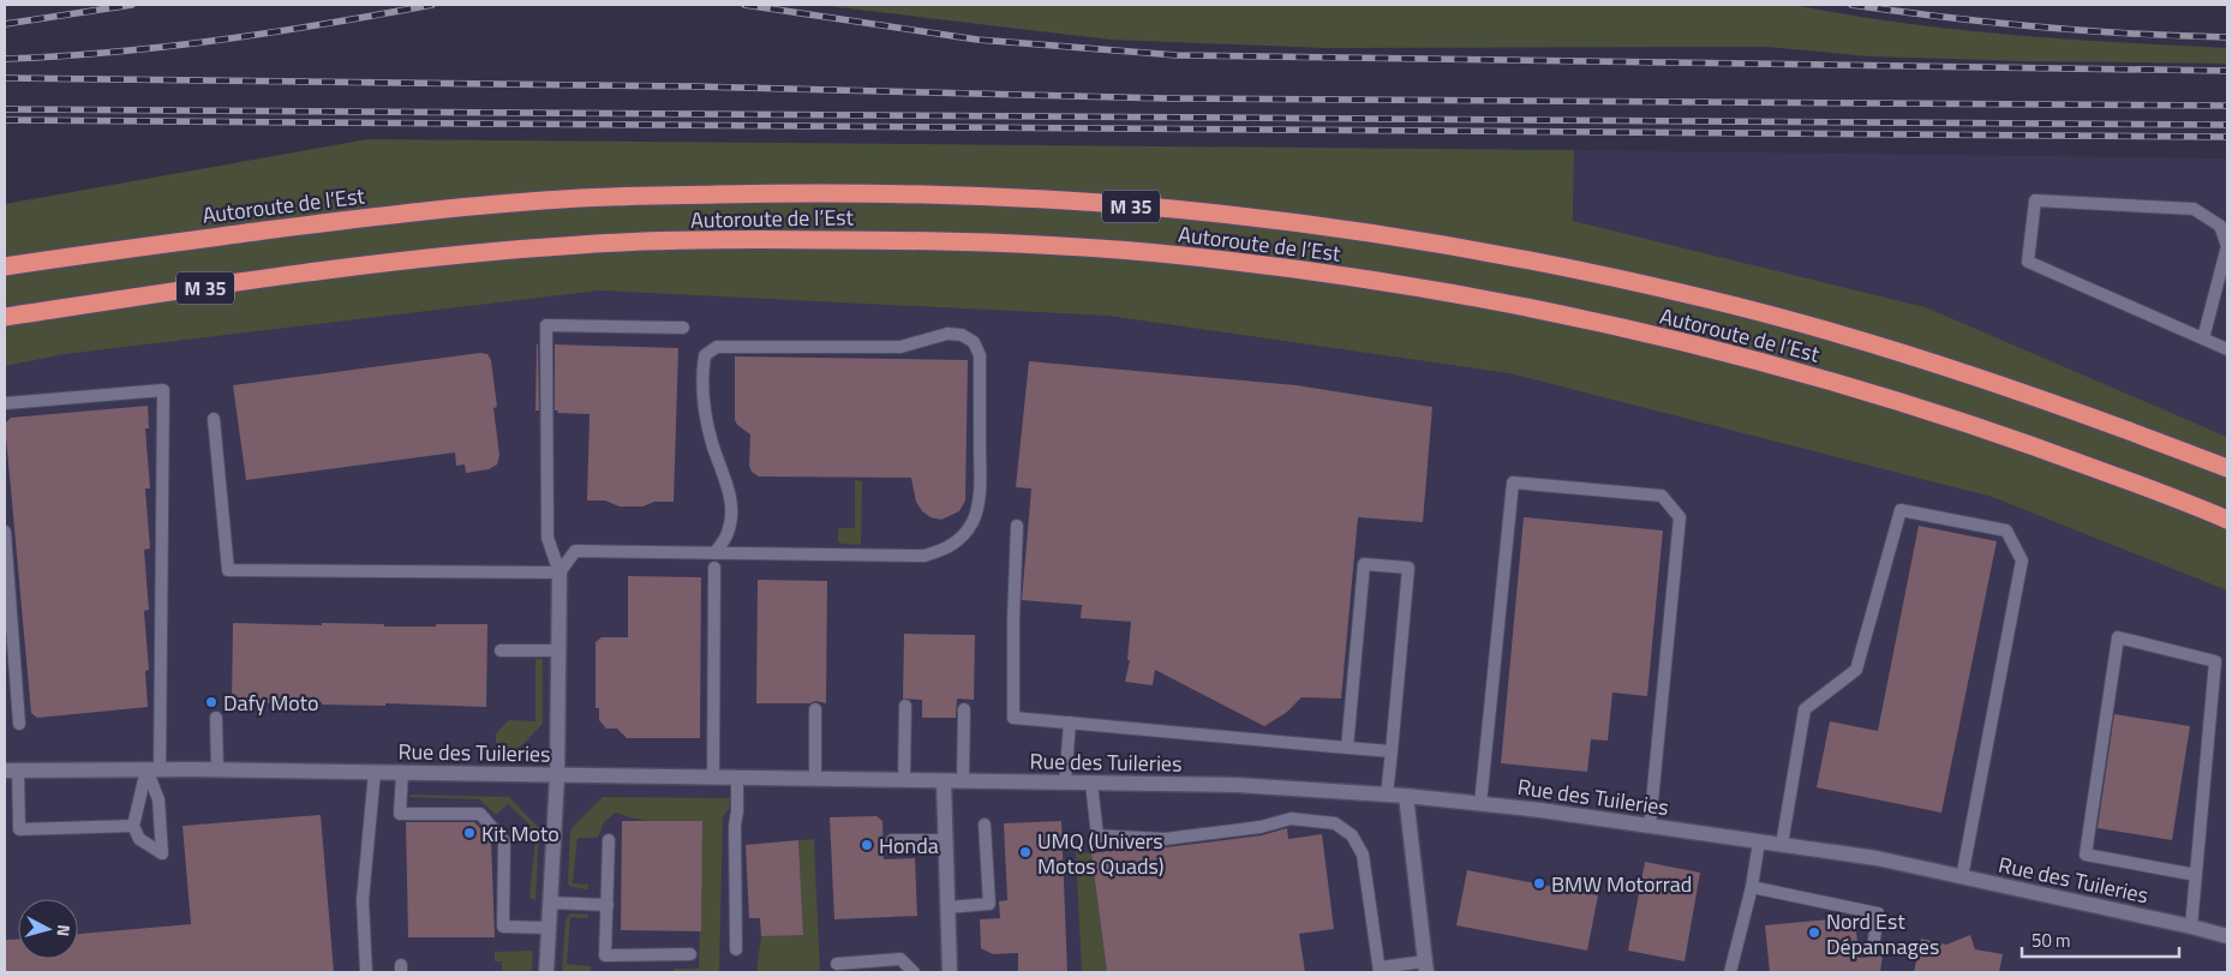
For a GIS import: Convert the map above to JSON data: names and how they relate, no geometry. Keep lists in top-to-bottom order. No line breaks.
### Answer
{"streets":{"highway":["Autoroute de l’Est","M 35"],"street":["Rue des Tuileries"]},"places":["Dafy Moto","Kit Moto","Honda","UMQ (Univers Motos Quads)","BMW Motorrad","Nord Est Dépannages"],"scale_bar":"50 m","north":"right"}
